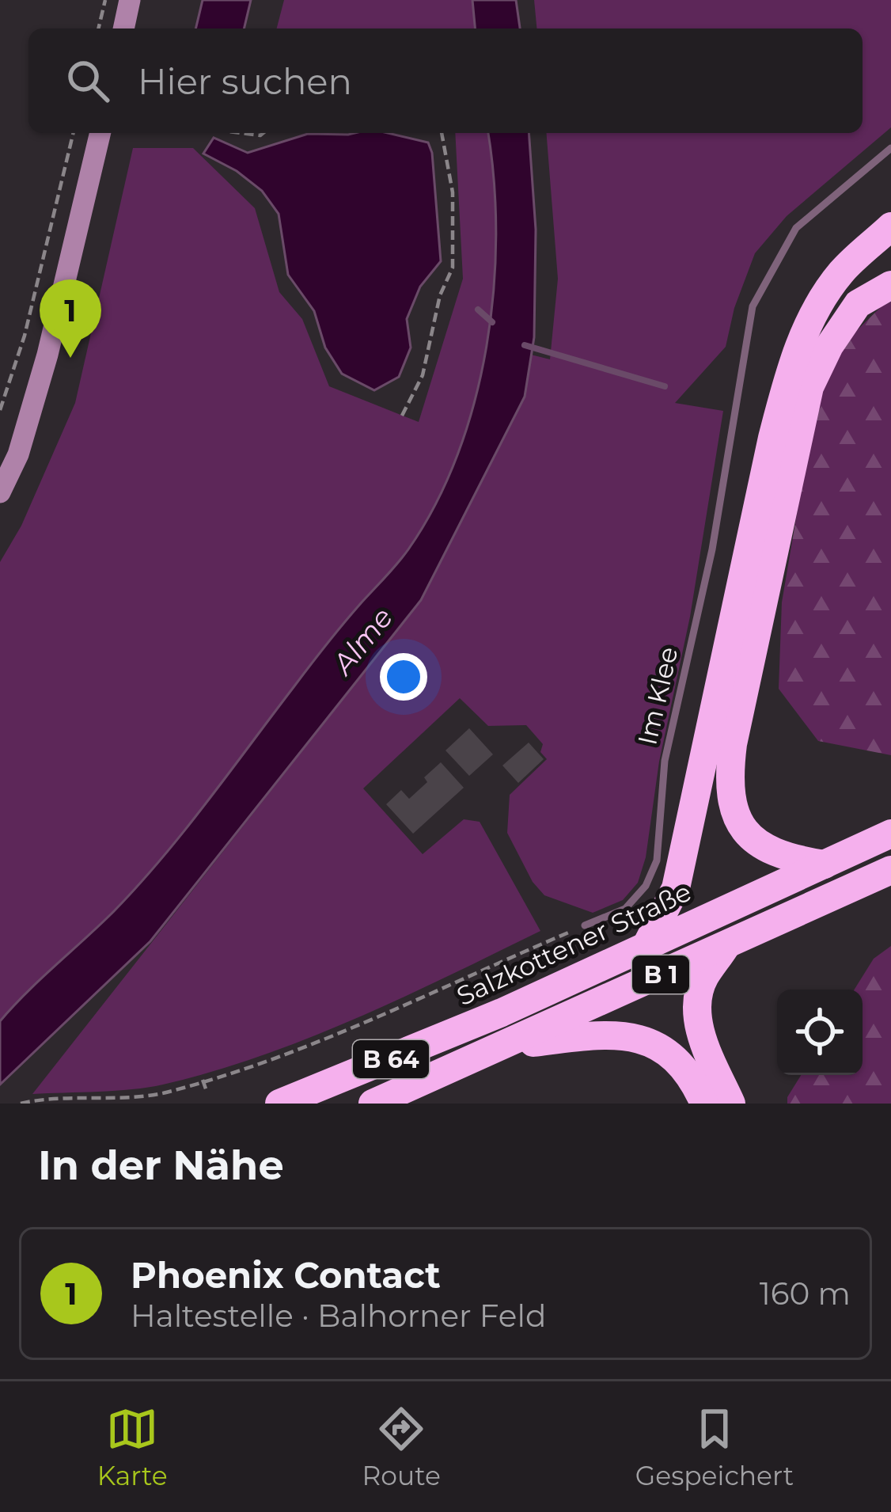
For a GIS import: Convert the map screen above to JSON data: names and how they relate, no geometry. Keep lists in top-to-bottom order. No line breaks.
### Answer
{"streets":{"highway":["Salzkottener Straße","B 1","B 64"],"lane":["Im Klee"]},"crossings":[["B 1","B 64"]],"water":["Alme"],"page":{"search":"Hier suchen","pins":"1","heading":"In der Nähe","list":[{"mark":"1","name":"Phoenix Contact","note":"Haltestelle · Balhorner Feld","value":"160 m"}],"nav":["Karte","Route","Gespeichert"]}}
